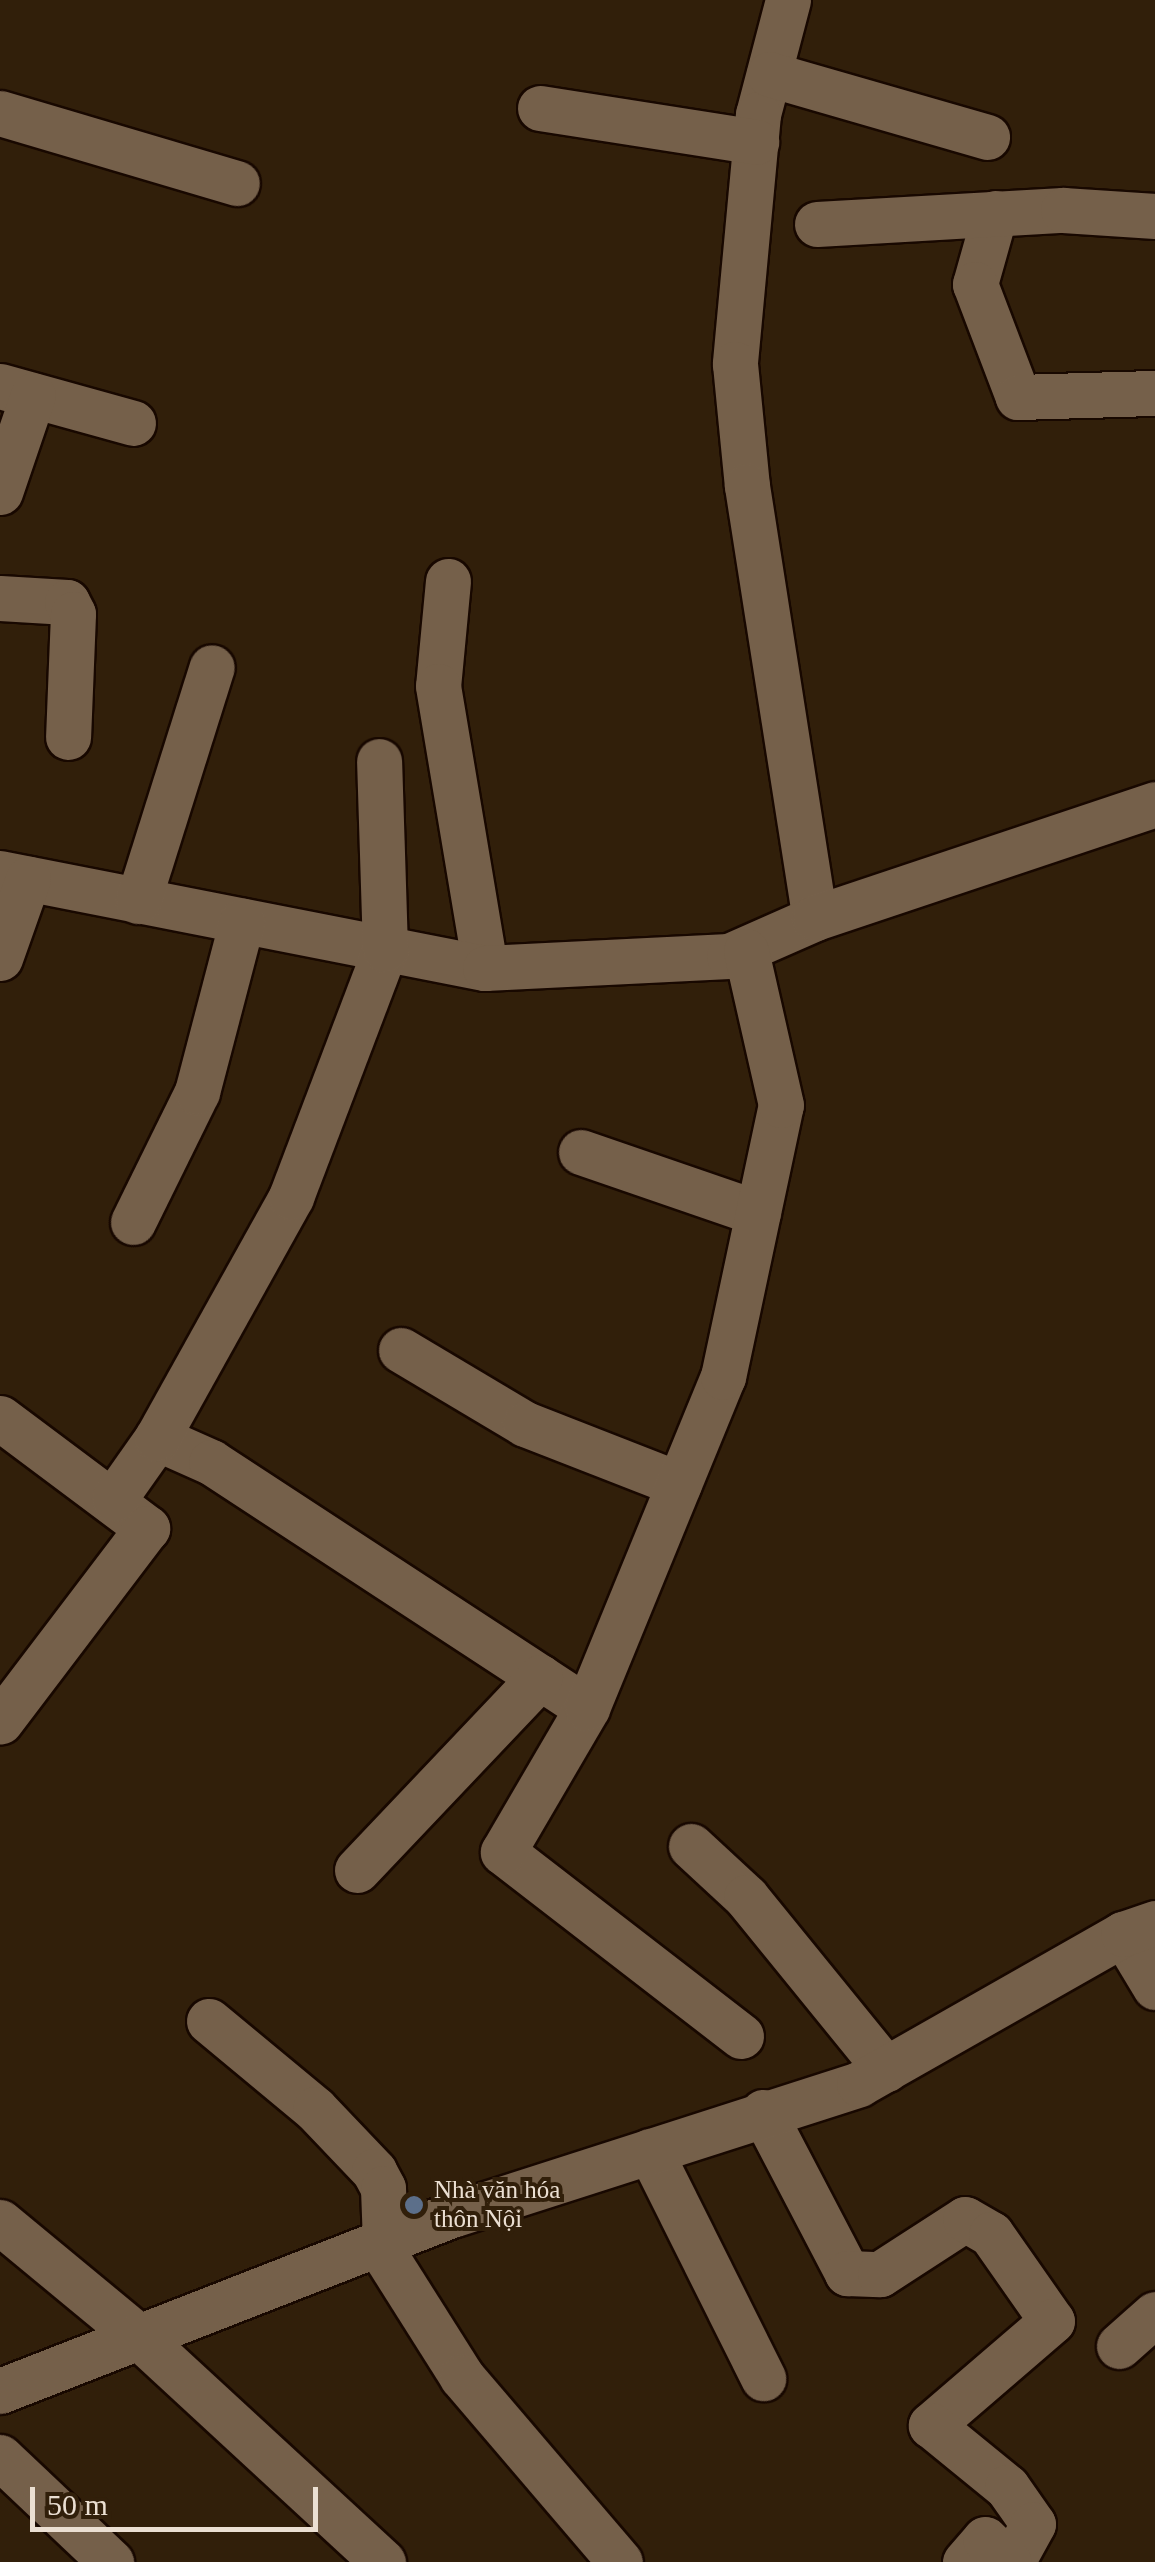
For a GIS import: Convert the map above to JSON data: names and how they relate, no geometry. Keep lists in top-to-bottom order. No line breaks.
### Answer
{"places":["Nhà văn hóa thôn Nội"],"scale_bar":"50 m"}
